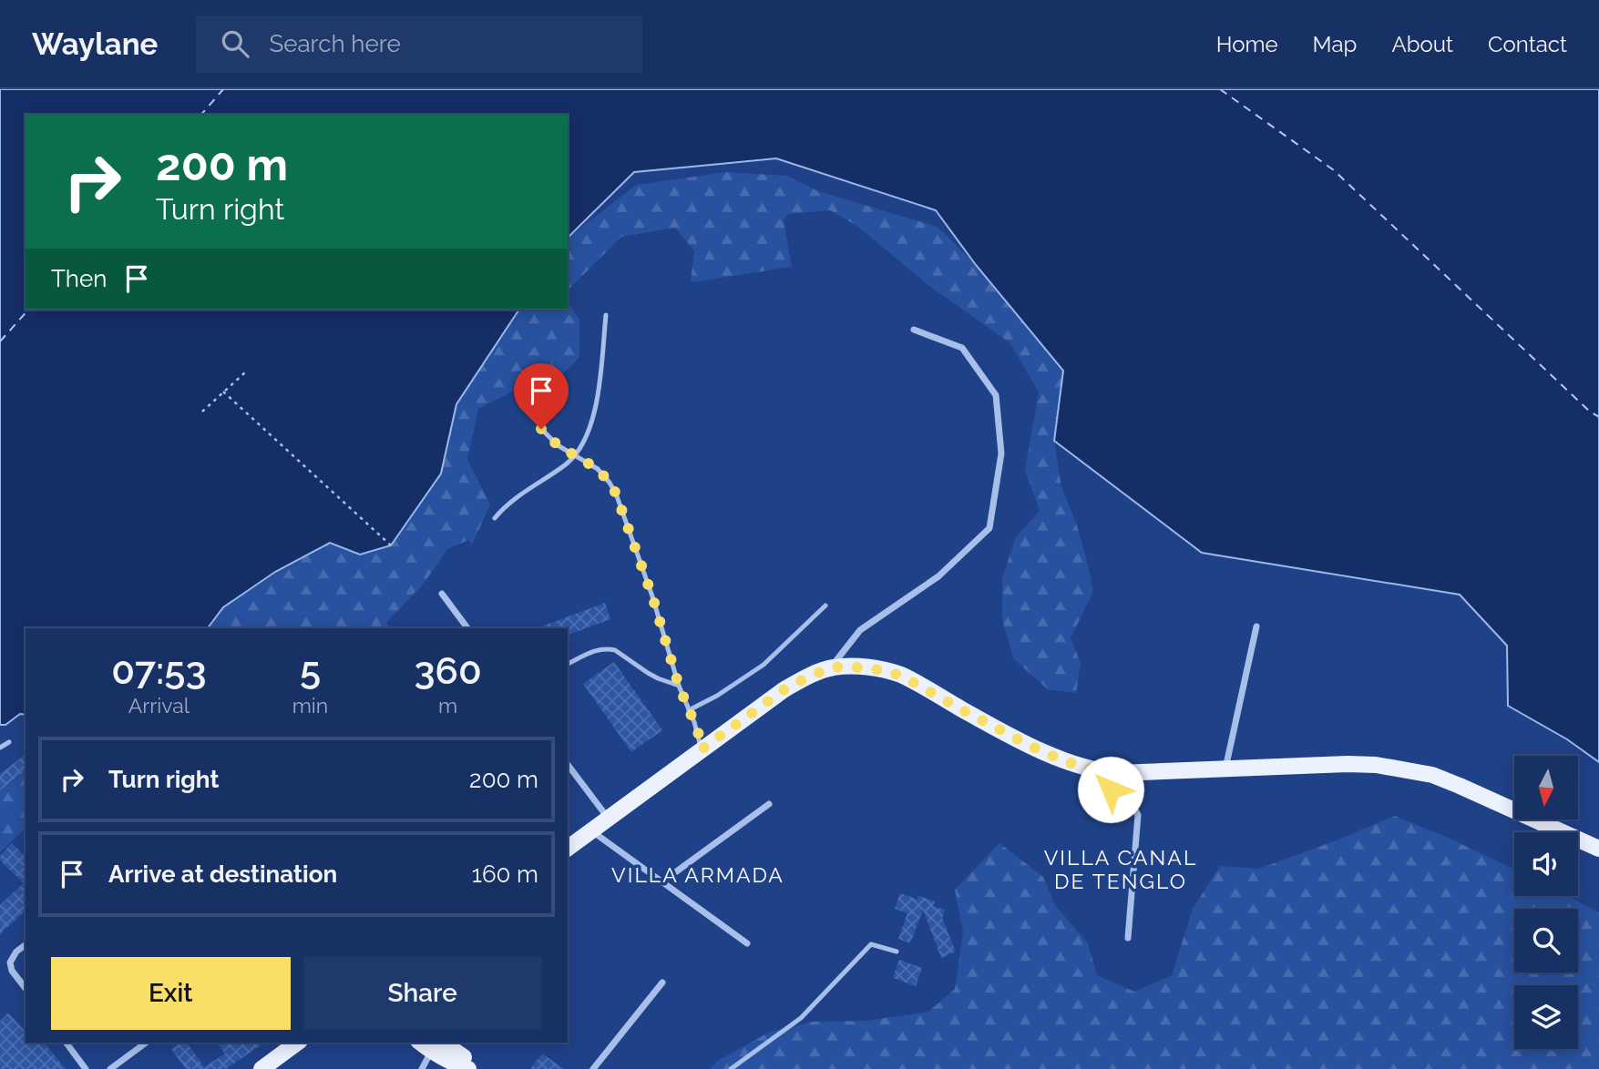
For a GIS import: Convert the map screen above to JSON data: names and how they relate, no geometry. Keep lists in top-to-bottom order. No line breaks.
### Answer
{"districts":["VILLA CANAL DE TENGLO","VILLA ARMADA"],"north":"bottom","page":{"header":"Waylane","search":"Search here","nav":["Home","Map","About","Contact"],"turn":["200 m","Turn right"],"then":"Then","eta":["07:53","Arrival","5","min","360","m"],"list":[{"name":"Turn right","value":"200 m"},{"name":"Arrive at destination","value":"160 m"}],"buttons":["Exit","Share"]}}
